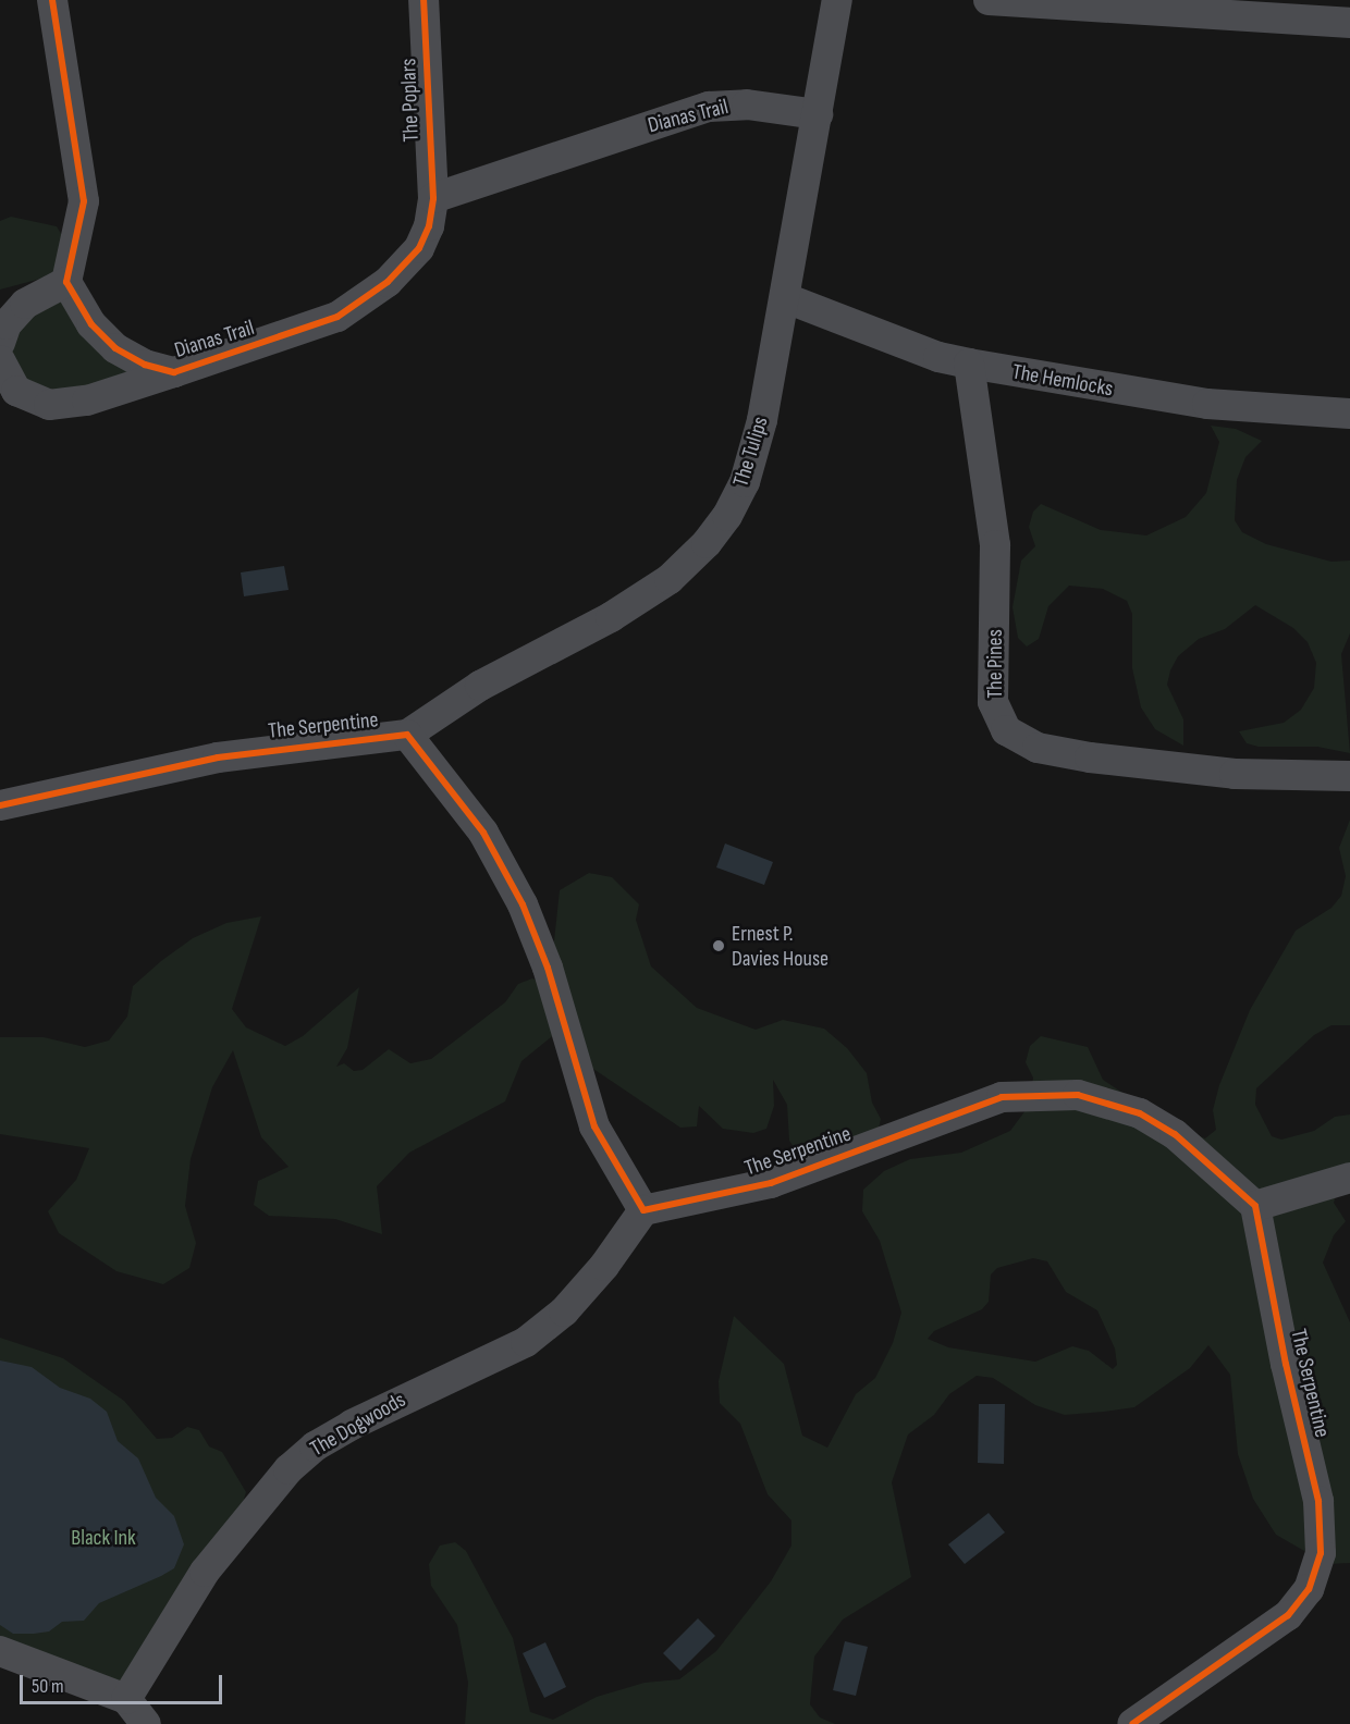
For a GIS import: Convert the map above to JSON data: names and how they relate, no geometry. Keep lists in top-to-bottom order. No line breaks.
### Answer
{"streets":{"street":["The Poplars","Dianas Trail","The Hemlocks","The Tulips","The Pines","The Serpentine","The Dogwoods"]},"crossings":[["The Poplars","Dianas Trail"],["Dianas Trail","The Tulips"],["The Hemlocks","The Tulips"],["The Hemlocks","The Pines"],["The Tulips","The Serpentine"],["The Serpentine","The Dogwoods"]],"parks":["Black Ink"],"places":["Ernest P. Davies House"],"scale_bar":"50 m"}
